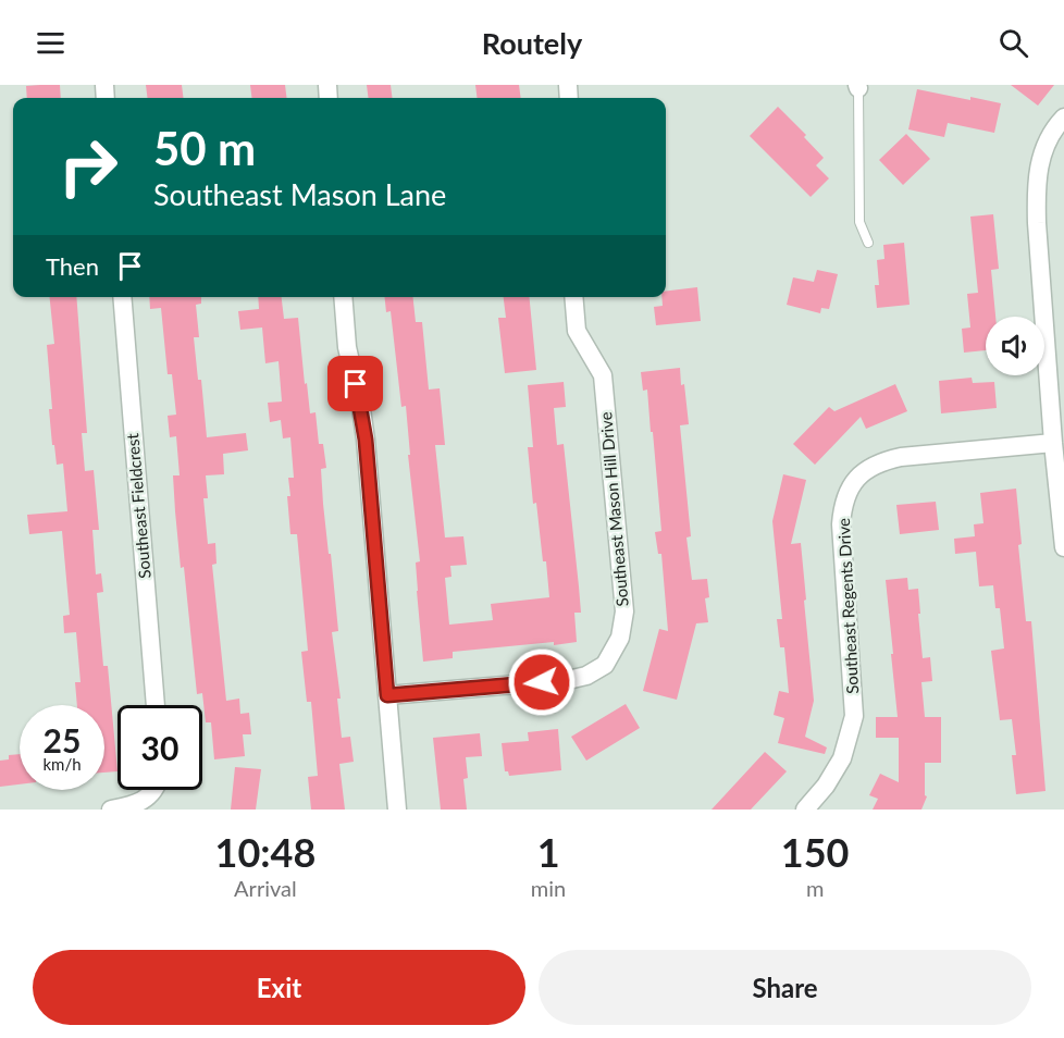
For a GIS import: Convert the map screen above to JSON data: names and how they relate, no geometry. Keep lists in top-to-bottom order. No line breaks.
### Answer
{"streets":{"street":["Southeast Fieldcrest","Southeast Mason Hill Drive","Southeast Regents Drive"]},"page":{"header":"Routely","turn":["50 m","Southeast Mason Lane"],"then":"Then","speed":"25 km/h","limit":"30","eta":["10:48","Arrival","1","min","150","m"],"buttons":["Exit","Share"]}}
